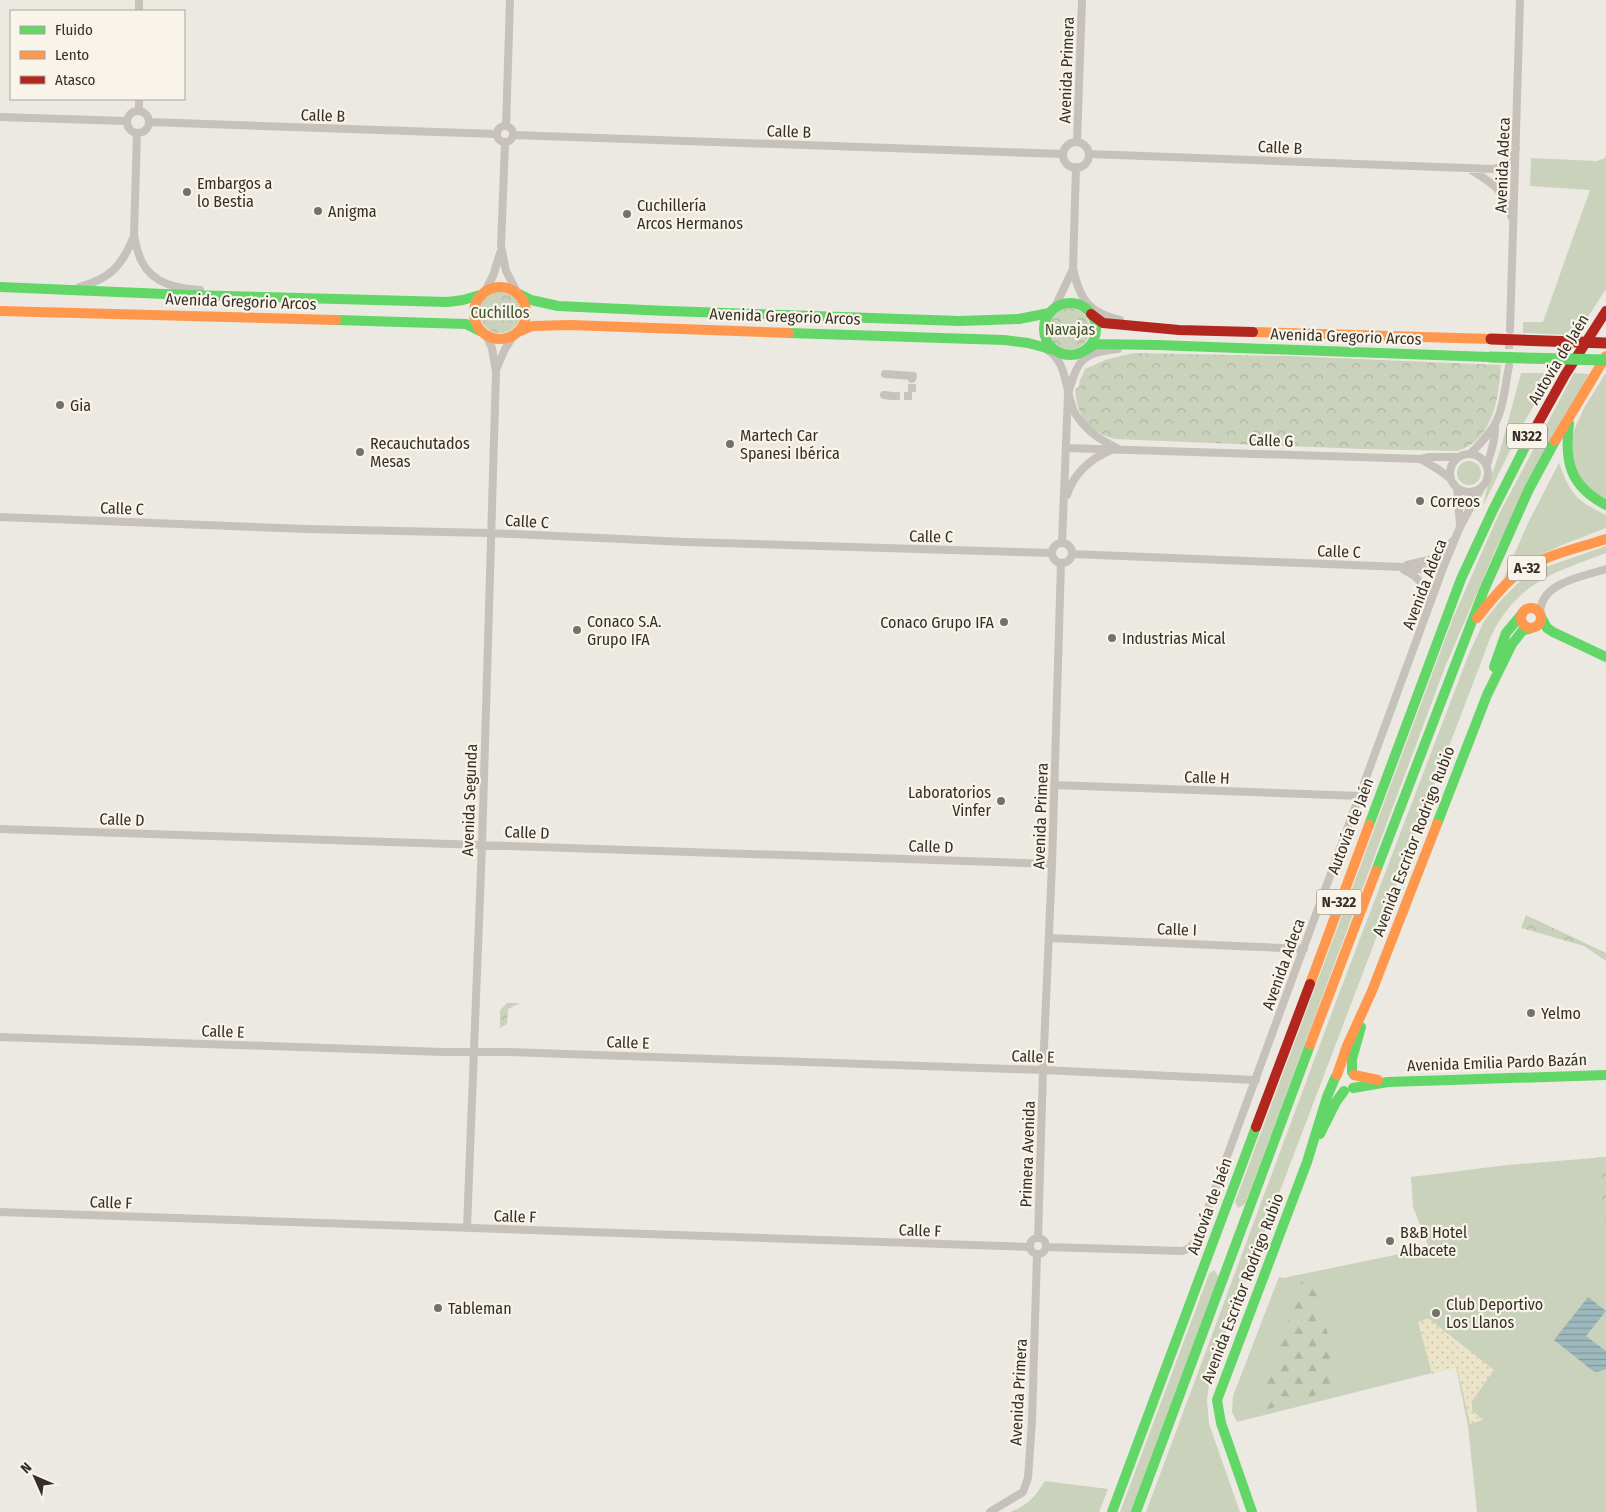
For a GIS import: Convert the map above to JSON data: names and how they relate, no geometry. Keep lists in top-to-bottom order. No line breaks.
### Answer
{"streets":{"main road":["Avenida Gregorio Arcos","Autovía de Jaén","N322","A-32","Avenida Escritor Rodrigo Rubio","N-322","Avenida Emilia Pardo Bazán"],"street":["Avenida Primera","Calle B","Avenida Adeca","Calle G","Calle C","Calle H","Avenida Segunda","Calle D","Calle I","Calle E","Primera Avenida","Calle F"]},"crossings":[["Avenida Primera","Calle B"],["Avenida Primera","Avenida Adeca"],["Avenida Primera","Calle C"],["Avenida Primera","Calle H"],["Avenida Primera","Calle D"],["Avenida Primera","Calle I"],["Avenida Primera","Calle E"],["Avenida Primera","Primera Avenida"],["Avenida Primera","Calle F"],["Calle B","Avenida Adeca"],["Avenida Adeca","Calle G"],["Avenida Adeca","Calle C"],["Avenida Adeca","Calle H"],["Avenida Adeca","Calle I"],["Avenida Adeca","Calle E"],["Avenida Adeca","Primera Avenida"],["Avenida Adeca","Calle F"],["Avenida Gregorio Arcos","Avenida Segunda"],["Autovía de Jaén","N322"],["Calle C","Avenida Segunda"],["A-32","N-322"],["Avenida Segunda","Calle D"],["Avenida Segunda","Calle E"],["Avenida Segunda","Calle F"],["Avenida Escritor Rodrigo Rubio","Avenida Emilia Pardo Bazán"],["Calle E","Primera Avenida"],["Primera Avenida","Calle F"]],"parks":["Cuchillos","Navajas"],"places":["Embargos a lo Bestia","Anigma","Cuchillería Arcos Hermanos","Gia","Martech Car Spanesi Ibérica","Recauchutados Mesas","Correos","Conaco Grupo IFA","Conaco S.A. Grupo IFA","Industrias Mical","Laboratorios Vinfer","Yelmo","B&B Hotel Albacete","Tableman","Club Deportivo Los Llanos"],"legend":["Fluido","Lento","Atasco"],"north":"top left"}
